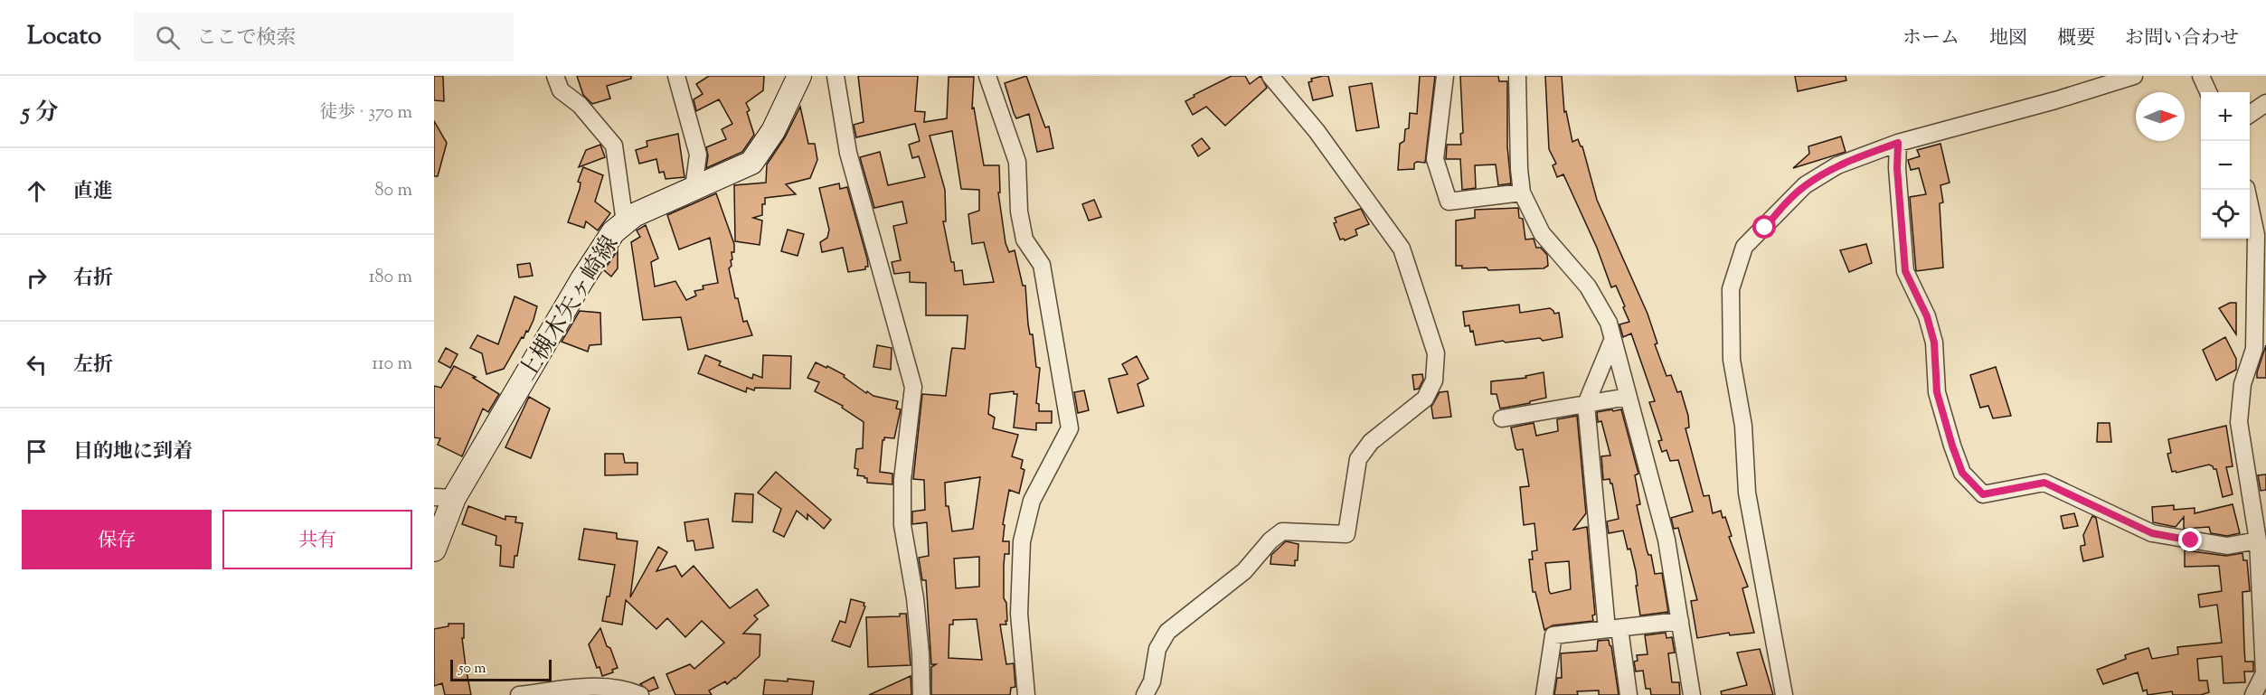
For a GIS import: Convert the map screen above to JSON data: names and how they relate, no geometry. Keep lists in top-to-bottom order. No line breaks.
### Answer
{"streets":{"main road":["上槻木矢ヶ崎線"]},"scale_bar":"50 m","north":"right","page":{"header":"Locato","search":"ここで検索","nav":["ホーム","地図","概要","お問い合わせ"],"heading":["5 分","徒歩 · 370 m"],"map_buttons":["+","−"],"list":[["直進","80 m"],["右折","180 m"],["左折","110 m"],"目的地に到着"],"buttons":["保存","共有"],"scale":"50 m"}}
